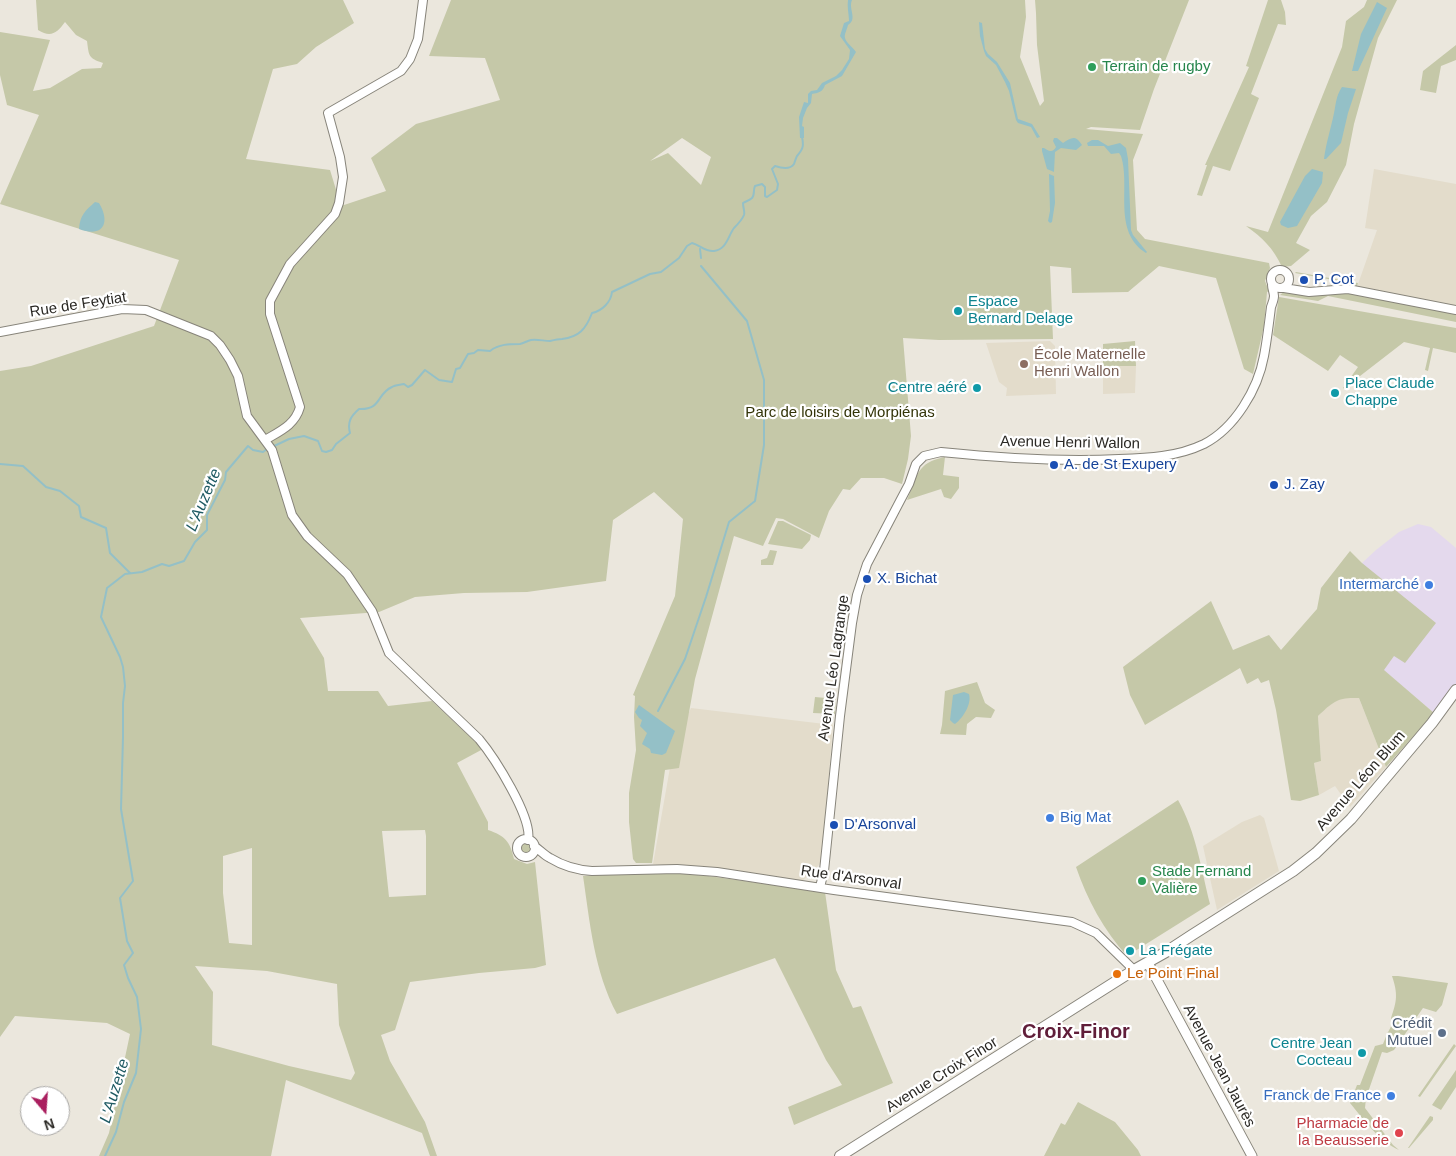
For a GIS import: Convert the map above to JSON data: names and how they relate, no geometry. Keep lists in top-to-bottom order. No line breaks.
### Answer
{"streets":{"main road":["Avenue Léon Blum","Avenue Jean Jaurès","Avenue Croix Finor"],"street":["Rue de Feytiat","Avenue Henri Wallon","Avenue Léo Lagrange","Rue d'Arsonval"]},"crossings":[["Rue de Feytiat","Rue d'Arsonval"],["Avenue Henri Wallon","Avenue Léo Lagrange"],["Avenue Léo Lagrange","Rue d'Arsonval"],["Avenue Léon Blum","Rue d'Arsonval"],["Avenue Léon Blum","Avenue Jean Jaurès"],["Avenue Léon Blum","Avenue Croix Finor"],["Rue d'Arsonval","Avenue Croix Finor"]],"districts":["Croix-Finor"],"water":["L'Auzette"],"parks":["Parc de loisirs de Morpiénas"],"places":["Terrain de rugby","P. Cot","Espace Bernard Delage","École Maternelle Henri Wallon","Centre aéré","Place Claude Chappe","A. de St Exupery","J. Zay","X. Bichat","Intermarché","Big Mat","D'Arsonval","Stade Fernand Valière","La Frégate","Le Point Final","Crédit Mutuel","Centre Jean Cocteau","Franck de France","Pharmacie de la Beausserie"],"north":"bottom"}
